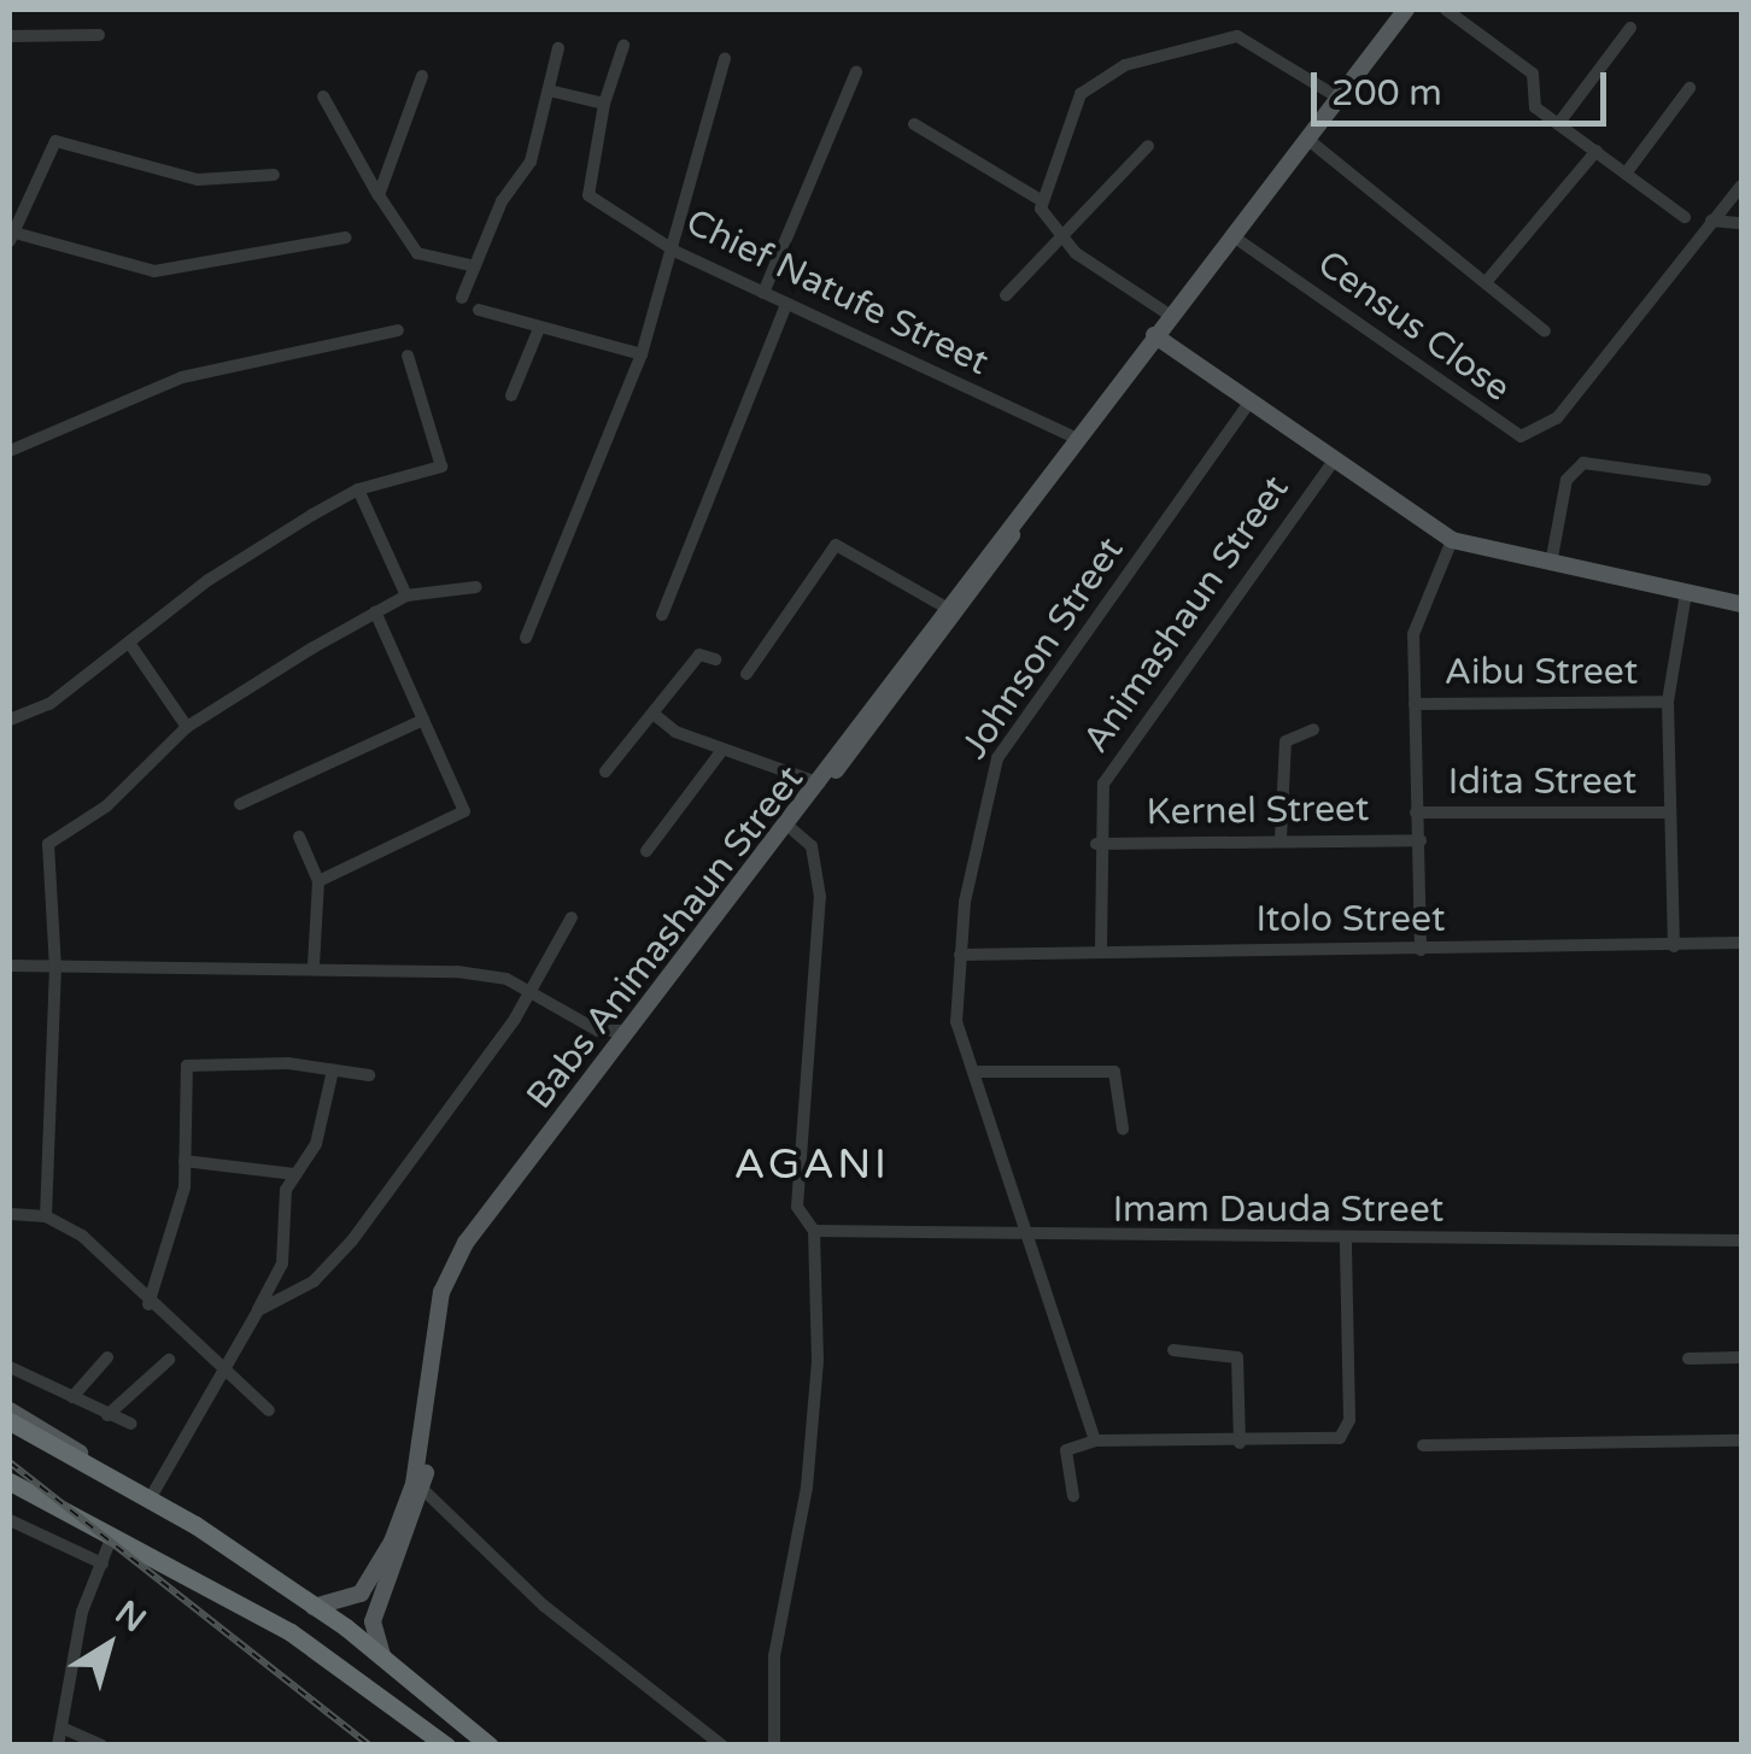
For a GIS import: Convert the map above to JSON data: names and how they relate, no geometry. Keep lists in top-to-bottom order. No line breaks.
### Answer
{"streets":{"main road":["Babs Animashaun Street"],"street":["Chief Natufe Street","Census Close","Animashaun Street","Johnson Street","Aibu Street","Idita Street","Kernel Street","Itolo Street","Imam Dauda Street"]},"crossings":[["Chief Natufe Street","Babs Animashaun Street"],["Census Close","Babs Animashaun Street"],["Animashaun Street","Kernel Street"],["Animashaun Street","Itolo Street"],["Johnson Street","Itolo Street"],["Johnson Street","Imam Dauda Street"]],"districts":["AGANI"],"scale_bar":"200 m","north":"top right"}
